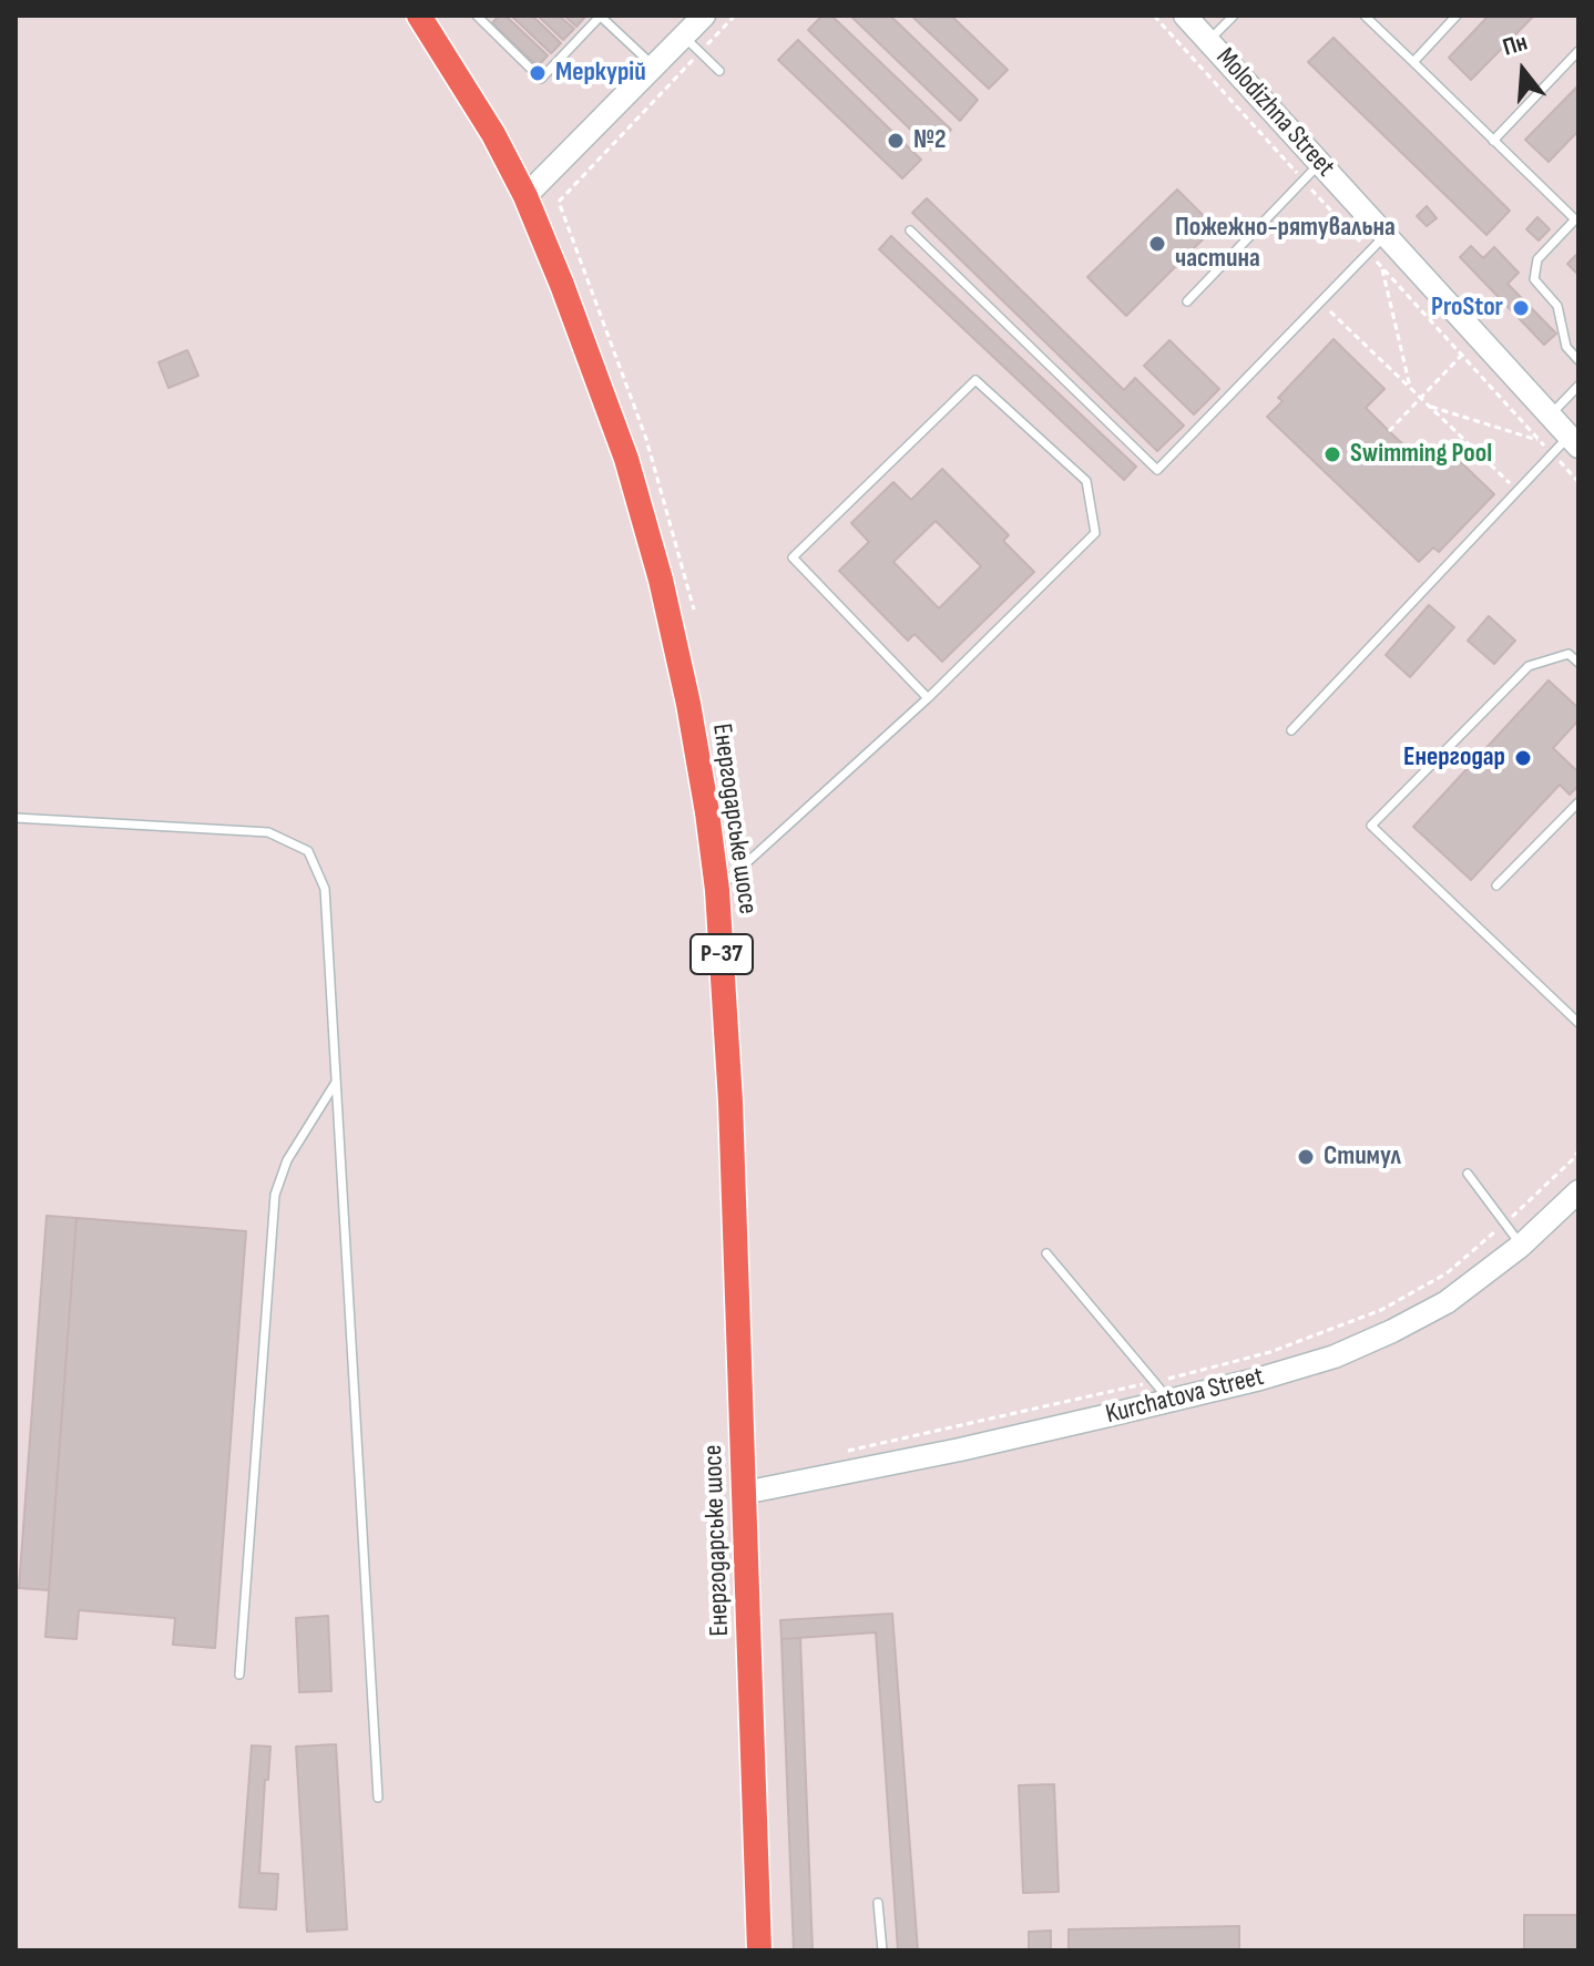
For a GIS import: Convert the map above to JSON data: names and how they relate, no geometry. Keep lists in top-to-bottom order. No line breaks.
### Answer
{"streets":{"main road":["Енергодарське шосе","Р-37"],"street":["Molodizhna Street","Kurchatova Street"]},"crossings":[["Енергодарське шосе","Kurchatova Street"]],"places":["Меркурій","№2","Пожежно-рятувальна частина","ProStor","Swimming Pool","Енергодар","Стимул"],"north":"top"}
